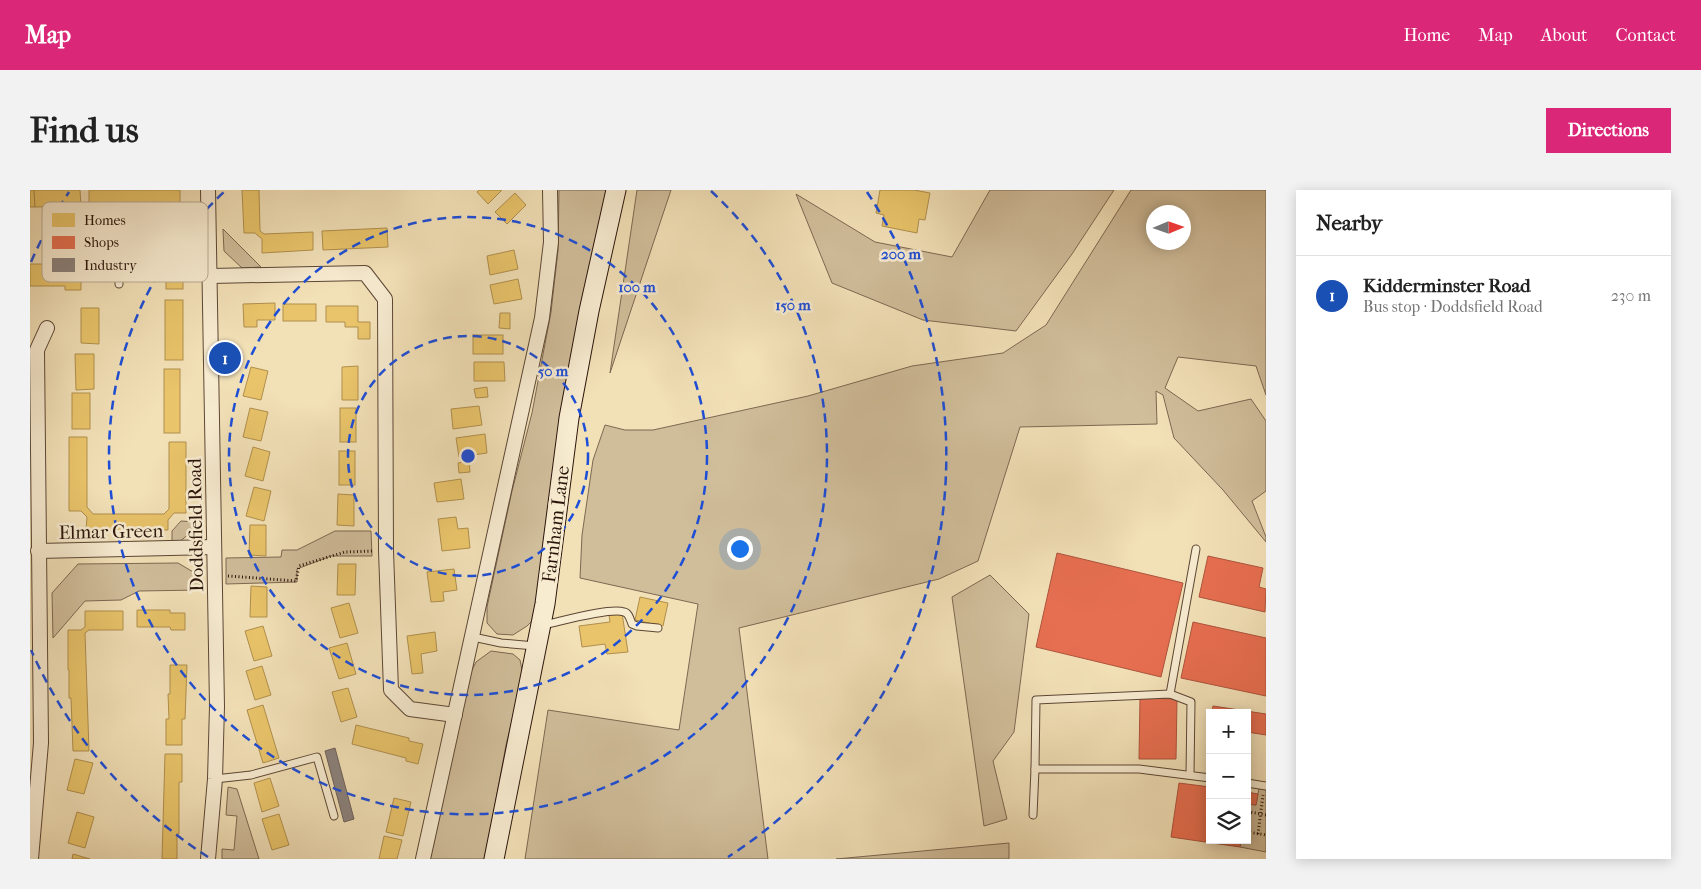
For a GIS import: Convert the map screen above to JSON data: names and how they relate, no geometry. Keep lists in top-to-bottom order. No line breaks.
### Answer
{"streets":{"street":["Farnham Lane","Doddsfield Road","Elmar Green"]},"crossings":[["Doddsfield Road","Elmar Green"]],"legend":["Homes","Shops","Industry"],"north":"right","page":{"header":"Map","nav":["Home","Map","About","Contact"],"buttons":"Directions","title":"Find us","heading":"Nearby","list":[{"mark":"1","name":"Kidderminster Road","note":"Bus stop · Doddsfield Road","value":"230 m"}],"pins":"1","map_buttons":["+","−"]},"rings":["200 m","100 m","150 m","50 m"]}
